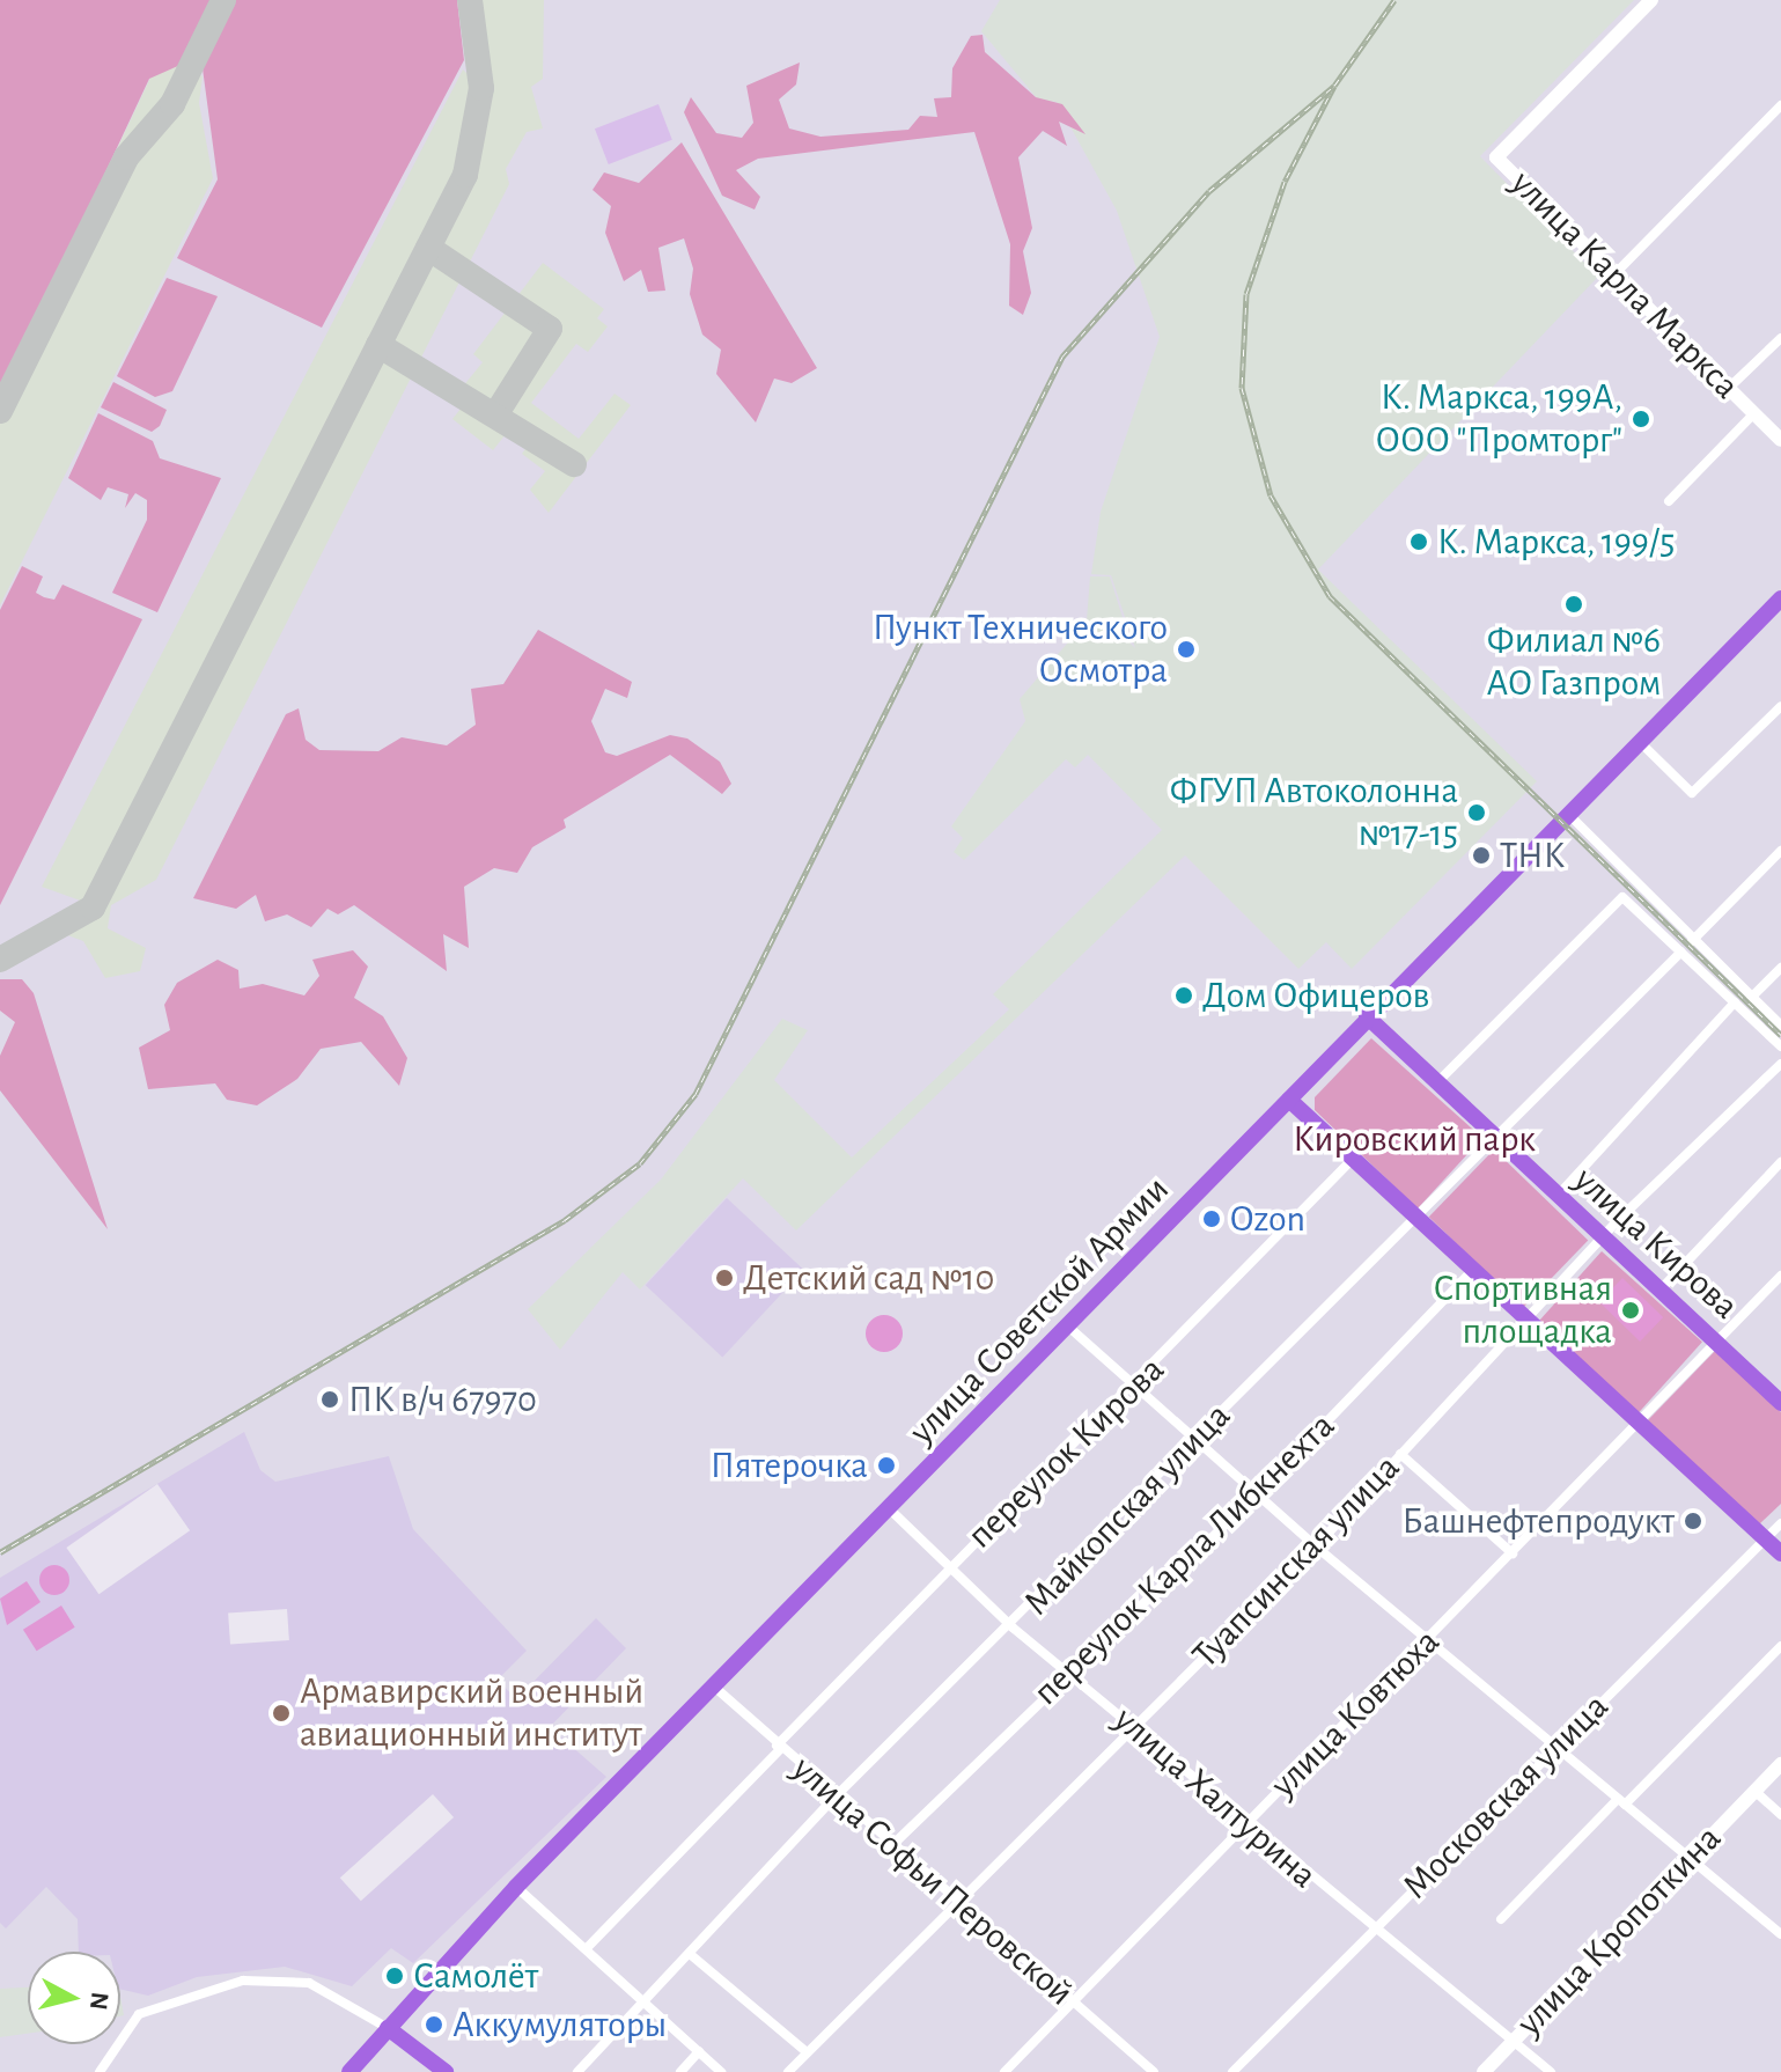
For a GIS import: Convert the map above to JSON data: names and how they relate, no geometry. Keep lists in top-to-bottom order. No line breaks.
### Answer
{"streets":{"main road":["улица Кирова","улица Советской Армии"],"street":["улица Карла Маркса","переулок Кирова","Майкопская улица","переулок Карла Либкнехта","Туапсинская улица","улица Ковтюха","Московская улица","улица Халтурина","улица Софьи Перовской","улица Кропоткина"]},"crossings":[["улица Кирова","улица Советской Армии"],["улица Кирова","Майкопская улица"],["улица Кирова","Туапсинская улица"],["улица Кирова","улица Ковтюха"],["улица Советской Армии","улица Халтурина"],["улица Советской Армии","улица Софьи Перовской"],["переулок Кирова","улица Халтурина"],["переулок Кирова","улица Софьи Перовской"],["Майкопская улица","улица Халтурина"],["Майкопская улица","улица Софьи Перовской"],["переулок Карла Либкнехта","улица Халтурина"],["переулок Карла Либкнехта","улица Софьи Перовской"],["Туапсинская улица","улица Халтурина"],["Туапсинская улица","улица Софьи Перовской"],["улица Ковтюха","улица Халтурина"],["улица Ковтюха","улица Софьи Перовской"],["Московская улица","улица Халтурина"],["улица Халтурина","улица Кропоткина"]],"parks":["Кировский парк"],"places":["К. Маркса, 199А, ООО \"Промторг\"","К. Маркса, 199/5","Филиал №6 АО Газпром","Пункт Технического Осмотра","ФГУП Автоколонна №17-15","ТНК","Дом Офицеров","Ozon","Детский сад №10","Спортивная площадка","ПК в/ч 67970","Пятерочка","Башнефтепродукт","Армавирский военный авиационный институт","Самолёт","Аккумуляторы"],"north":"right"}
